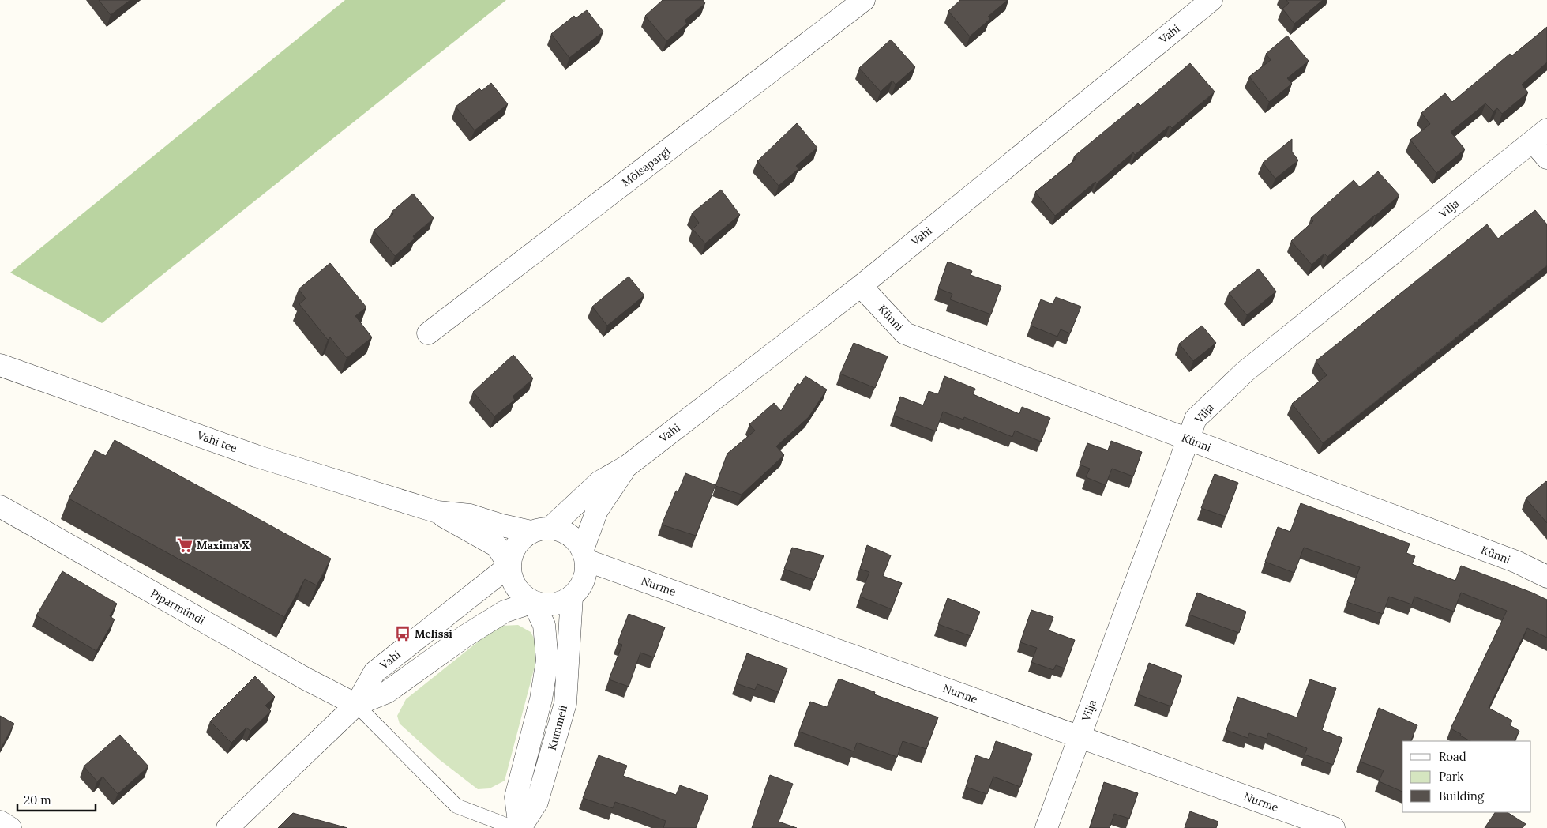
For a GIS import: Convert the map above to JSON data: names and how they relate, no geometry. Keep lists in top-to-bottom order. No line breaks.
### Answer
{"streets":{"street":["Vahi","Mõisapargi","Vilja","Künni","Vahi tee","Nurme","Piparmündi","Kummeli"]},"crossings":[["Vahi","Künni"],["Vahi","Vahi tee"],["Vahi","Nurme"],["Vahi","Piparmündi"],["Vahi","Kummeli"],["Vilja","Künni"],["Vilja","Nurme"],["Vahi tee","Nurme"],["Vahi tee","Kummeli"],["Nurme","Kummeli"]],"places":{"supermarket":["Maxima X"],"bus stop":["Melissi"]},"legend":["Road","Park","Building"],"scale_bar":"20 m"}
